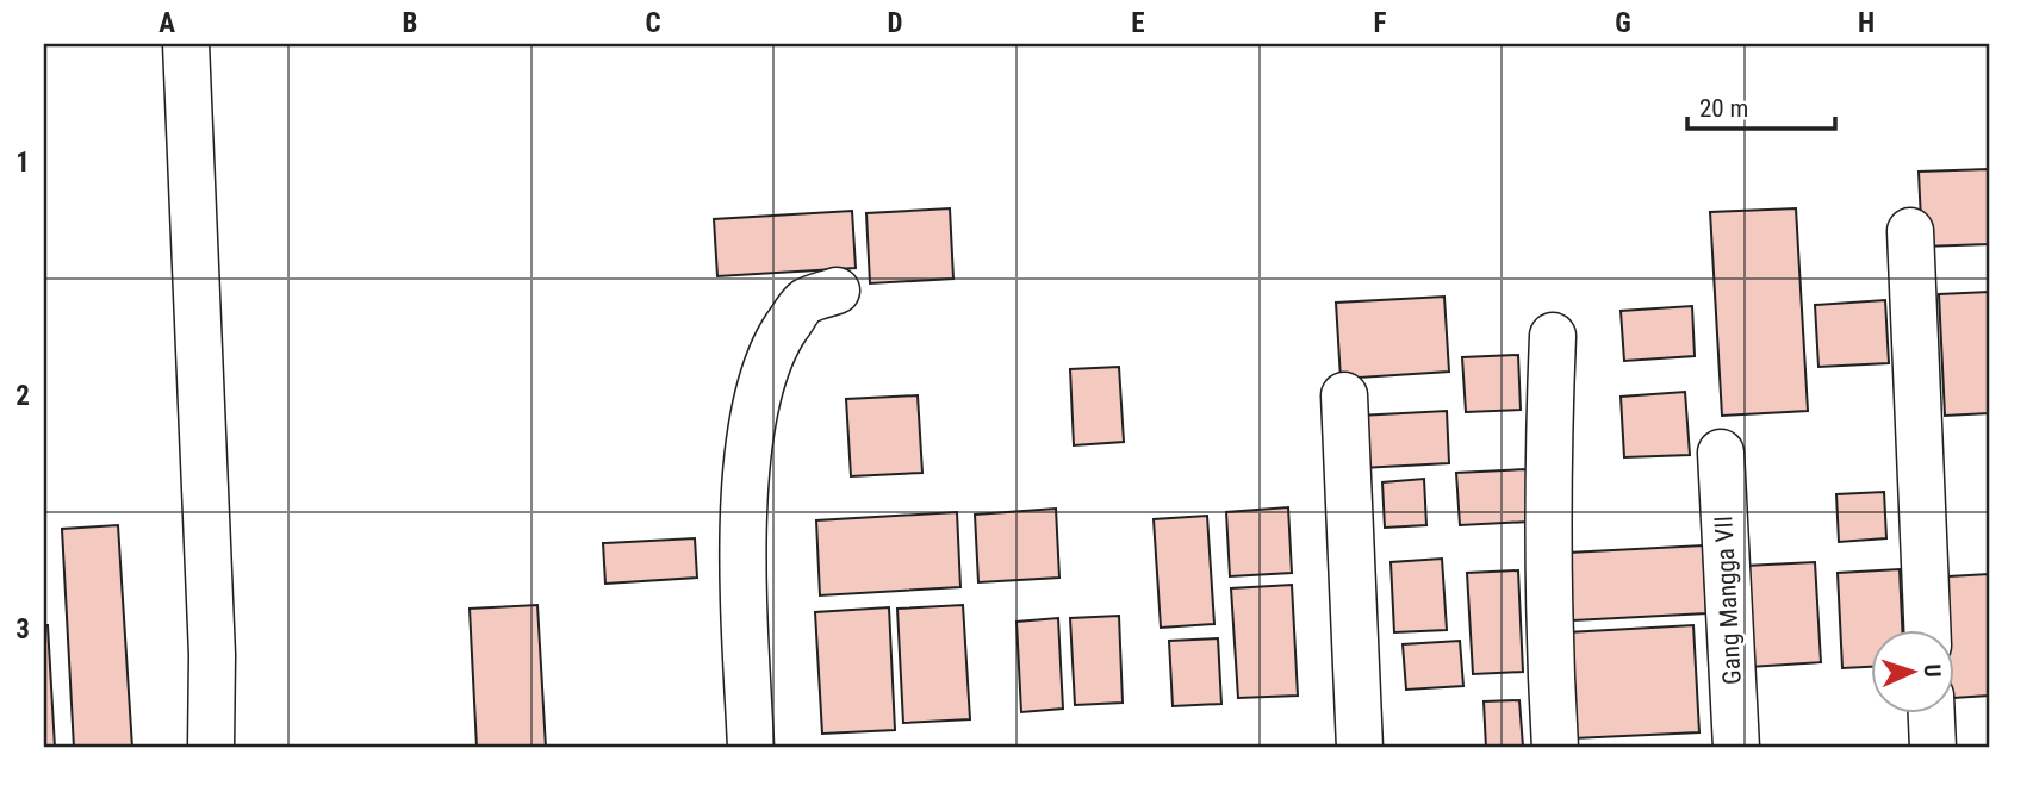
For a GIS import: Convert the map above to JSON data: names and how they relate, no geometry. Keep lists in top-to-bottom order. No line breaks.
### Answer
{"streets":{"street":["Gang Mangga VII"]},"scale_bar":"20 m","north":"right","grid":{"columns":["A","B","C","D","E","F","G","H"],"rows":["1","2","3"]}}
